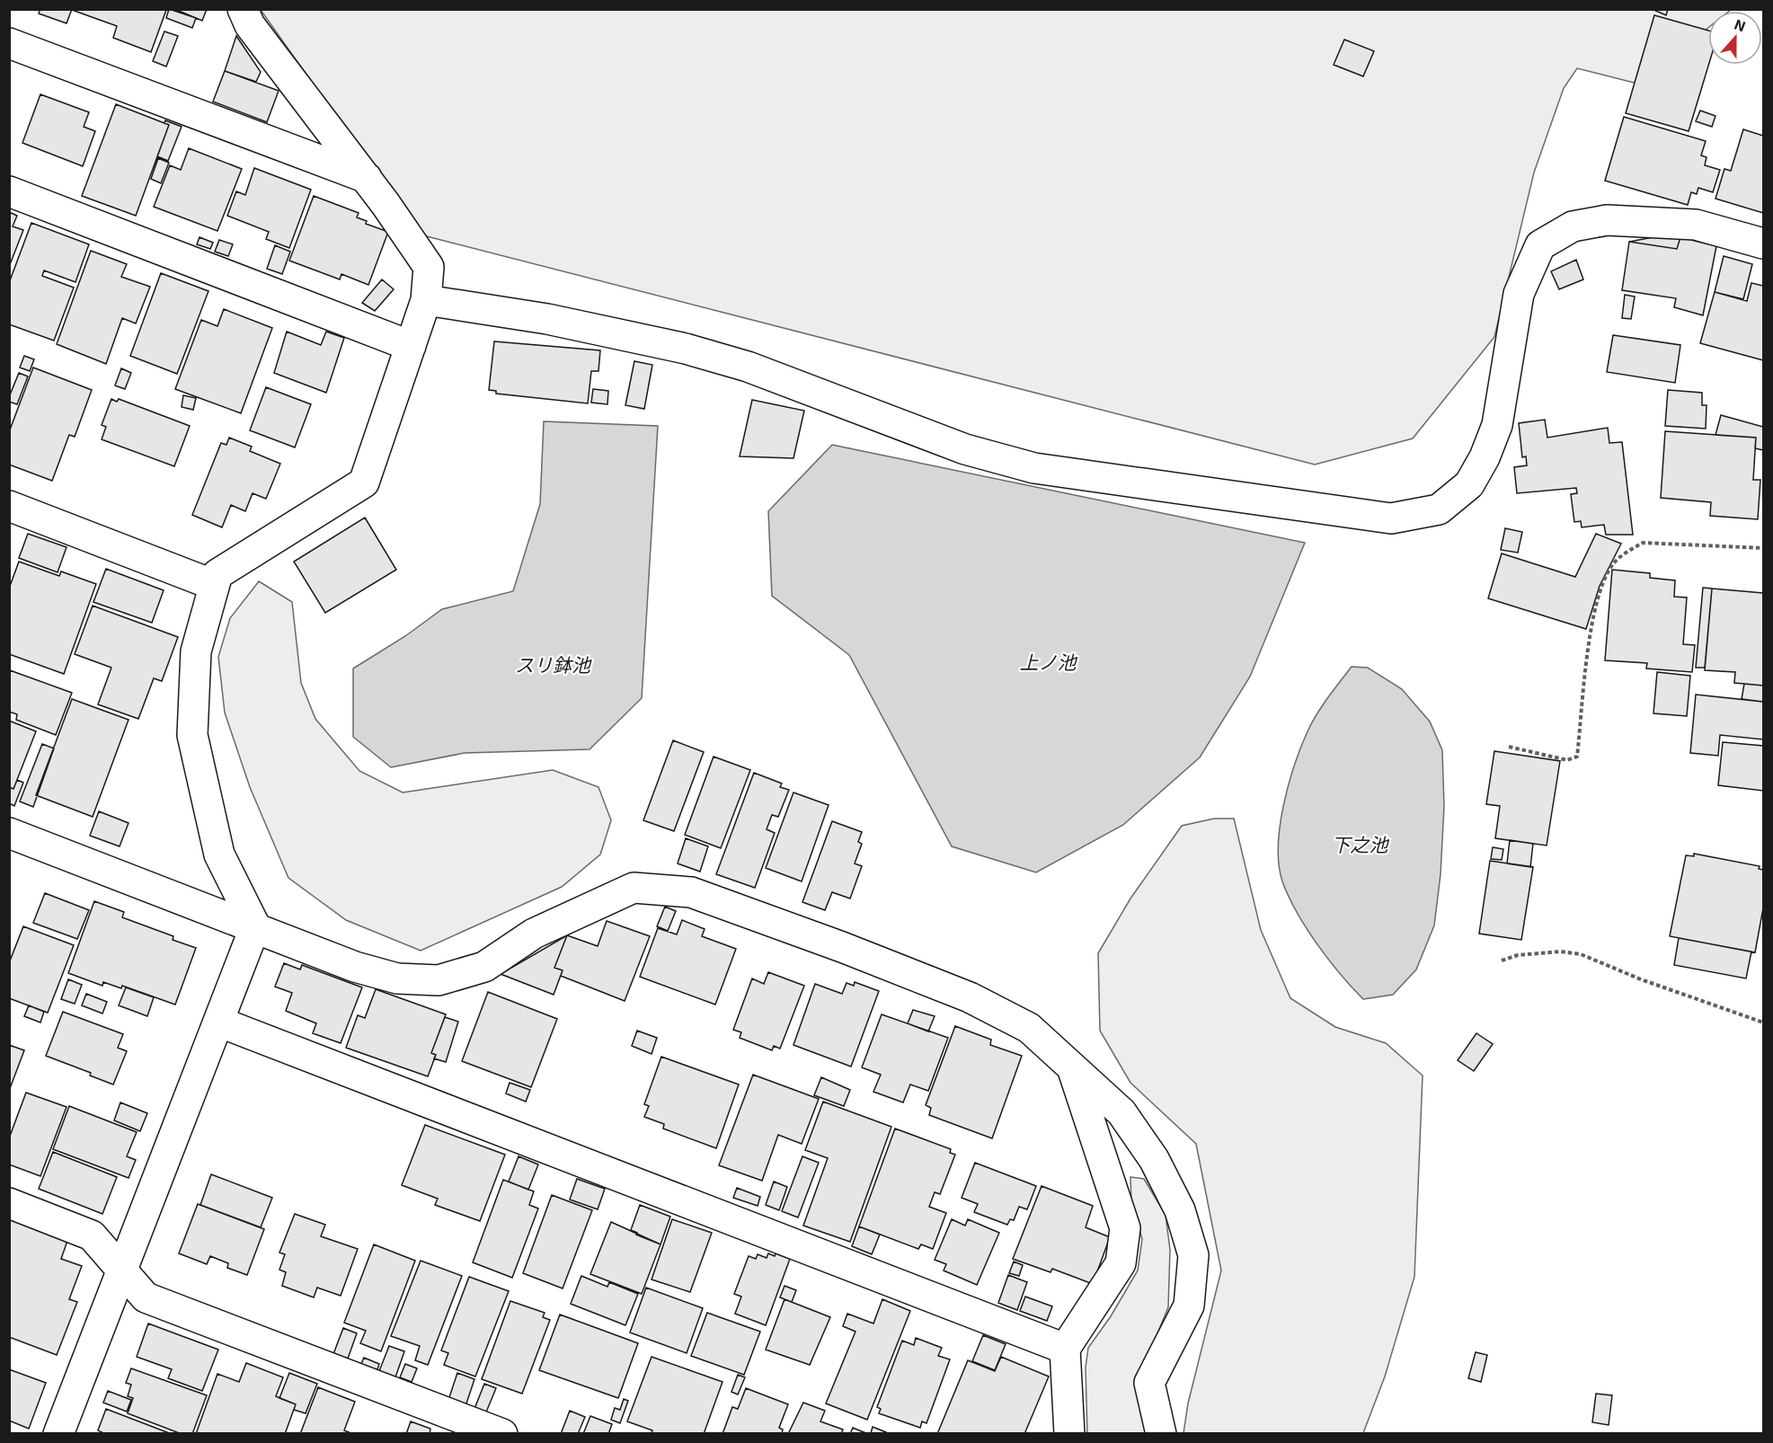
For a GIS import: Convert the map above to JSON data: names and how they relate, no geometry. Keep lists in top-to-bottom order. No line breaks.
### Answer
{"water":["上ノ池","スリ鉢池","下之池"],"north":"top"}
